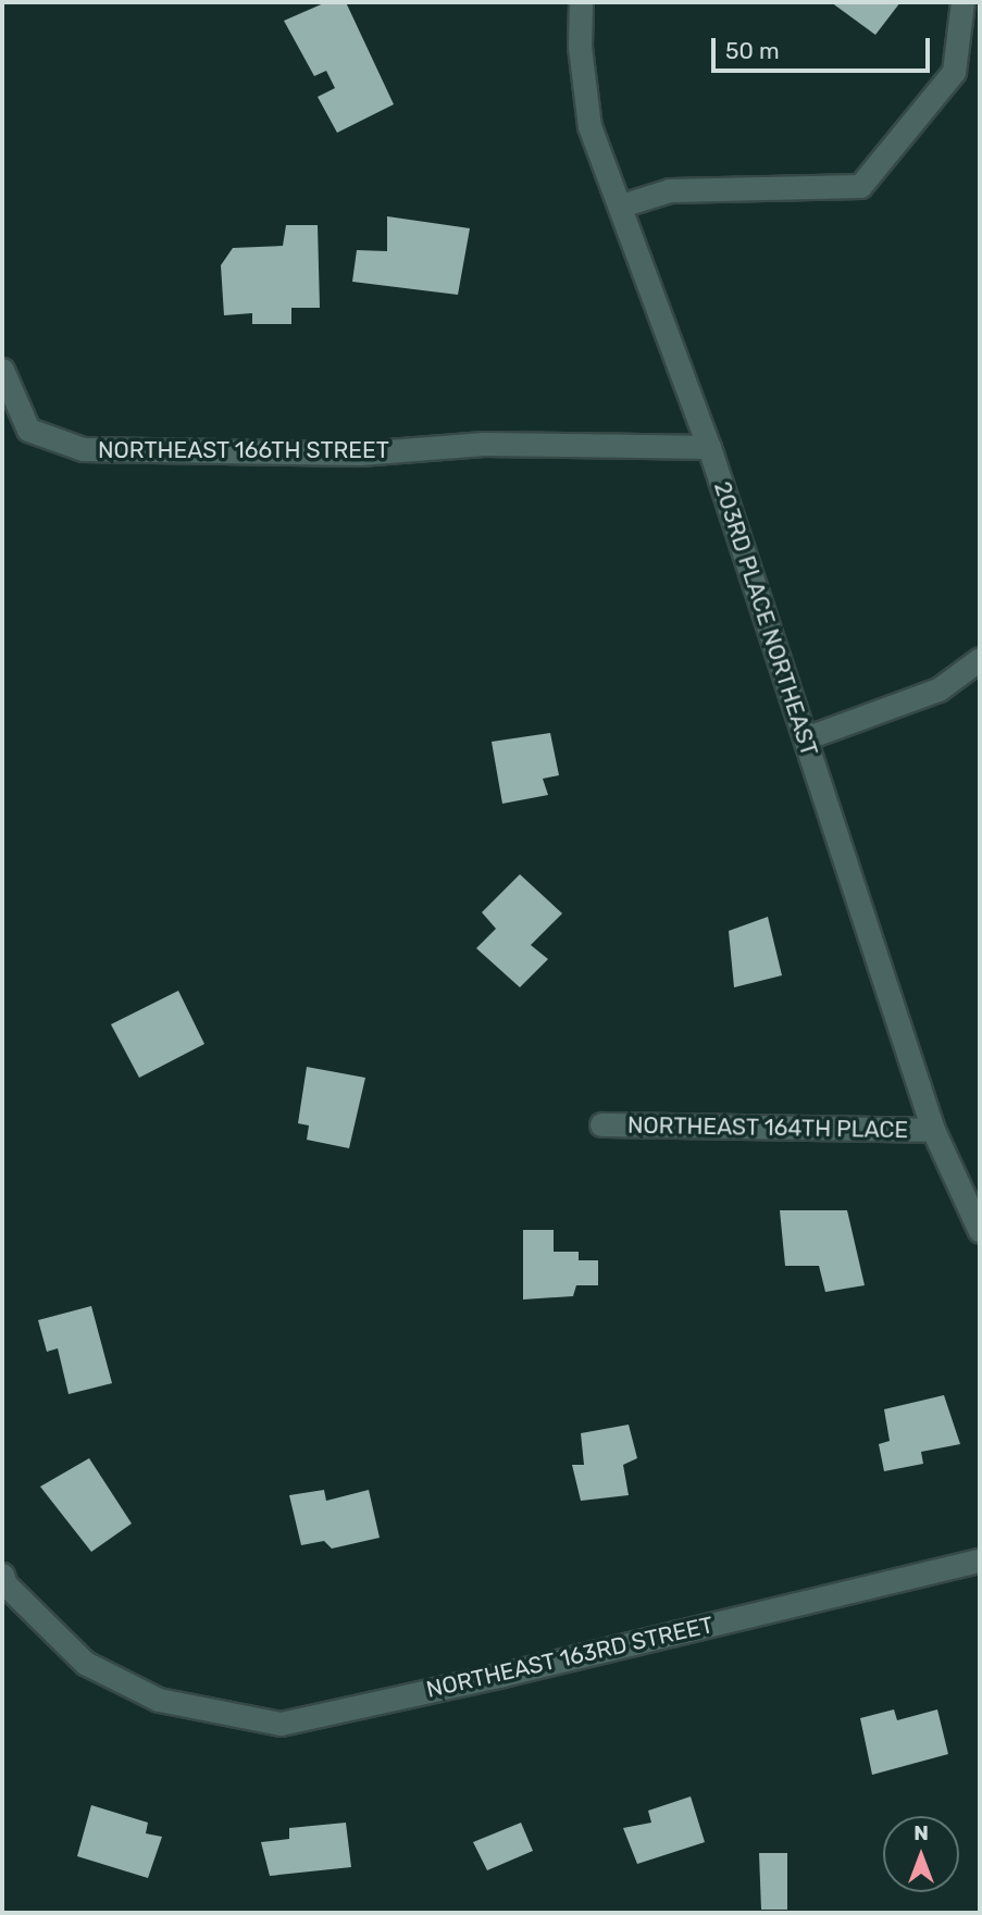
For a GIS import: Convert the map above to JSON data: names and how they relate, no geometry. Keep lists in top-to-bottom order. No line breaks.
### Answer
{"streets":{"street":["NORTHEAST 166TH STREET","203RD PLACE NORTHEAST","NORTHEAST 164TH PLACE","NORTHEAST 163RD STREET"]},"crossings":[["NORTHEAST 166TH STREET","203RD PLACE NORTHEAST"],["203RD PLACE NORTHEAST","NORTHEAST 164TH PLACE"]],"scale_bar":"50 m","north":"top"}
